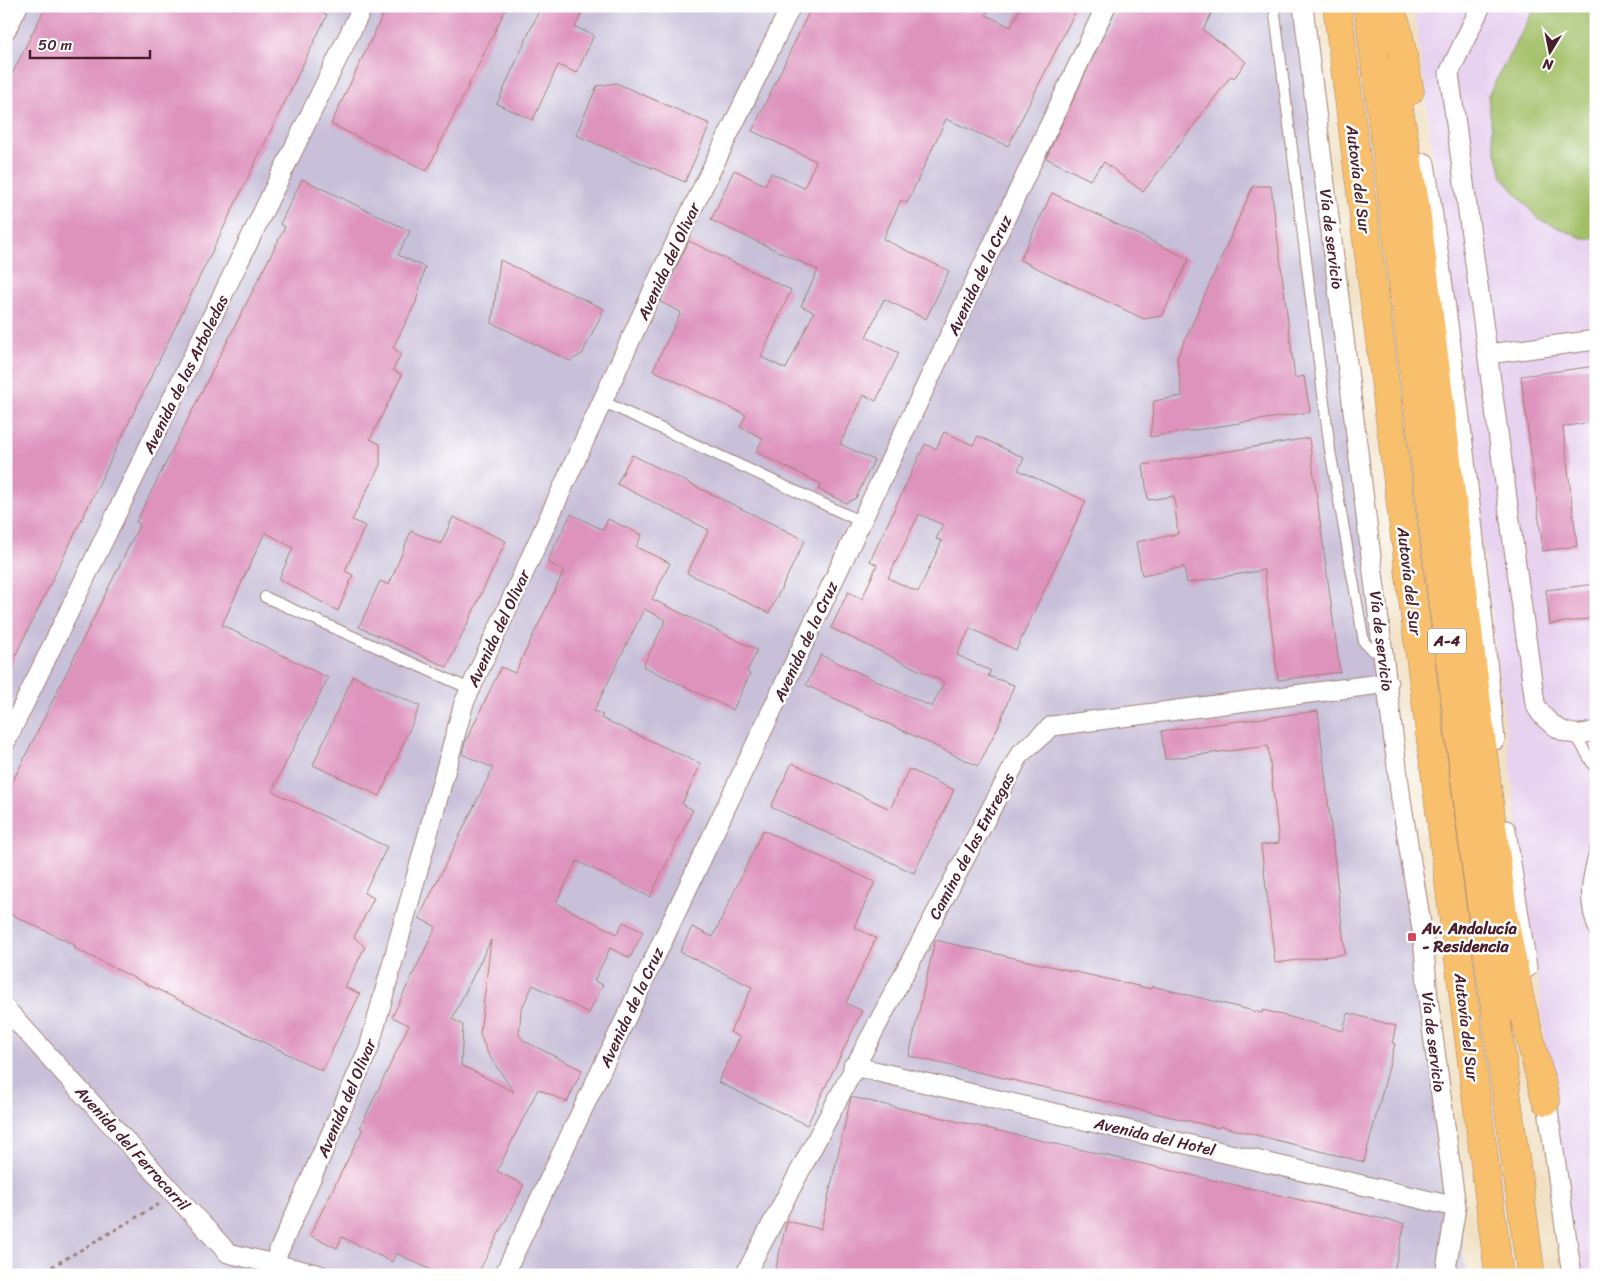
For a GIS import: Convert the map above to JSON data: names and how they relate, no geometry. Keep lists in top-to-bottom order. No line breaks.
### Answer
{"streets":{"highway":["Autovía del Sur","A-4"],"street":["Vía de servicio","Avenida del Olivar","Avenida de la Cruz","Avenida de las Arboledas","Camino de las Entregas","Avenida del Hotel","Avenida del Ferrocarril"]},"crossings":[["Vía de servicio","Camino de las Entregas"],["Vía de servicio","Avenida del Hotel"],["Avenida del Olivar","Avenida del Ferrocarril"],["Camino de las Entregas","Avenida del Hotel"]],"places":{"transit":["Av. Andalucía - Residencia"]},"scale_bar":"50 m","north":"bottom"}
